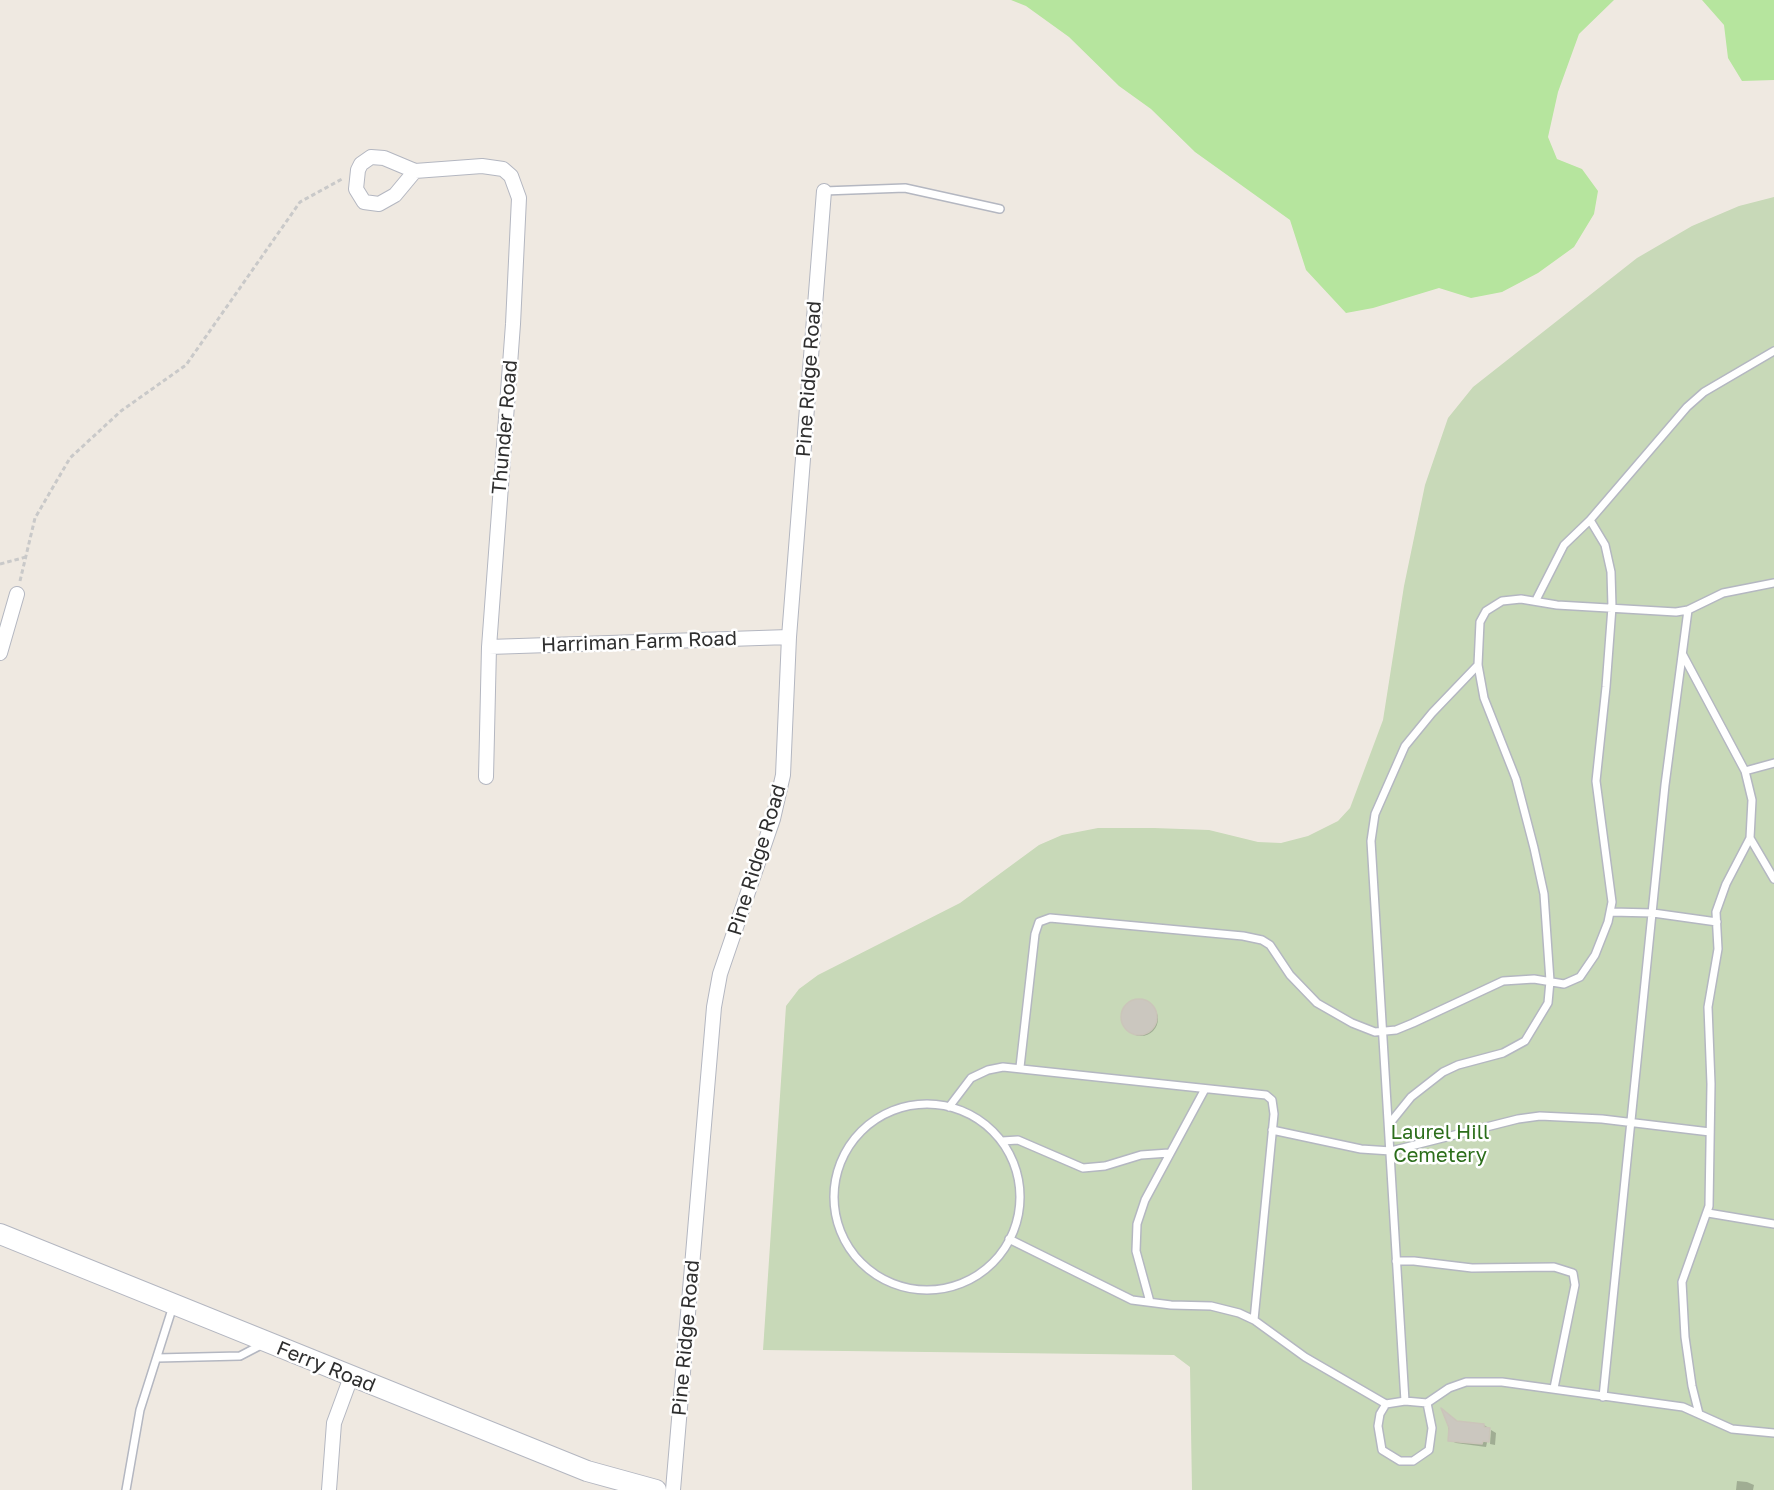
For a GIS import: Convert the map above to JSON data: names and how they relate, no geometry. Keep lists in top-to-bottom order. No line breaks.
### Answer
{"streets":{"main road":["Ferry Road"],"street":["Pine Ridge Road","Thunder Road","Harriman Farm Road"]},"crossings":[["Pine Ridge Road","Harriman Farm Road"],["Thunder Road","Harriman Farm Road"]],"parks":["Laurel Hill Cemetery"]}
